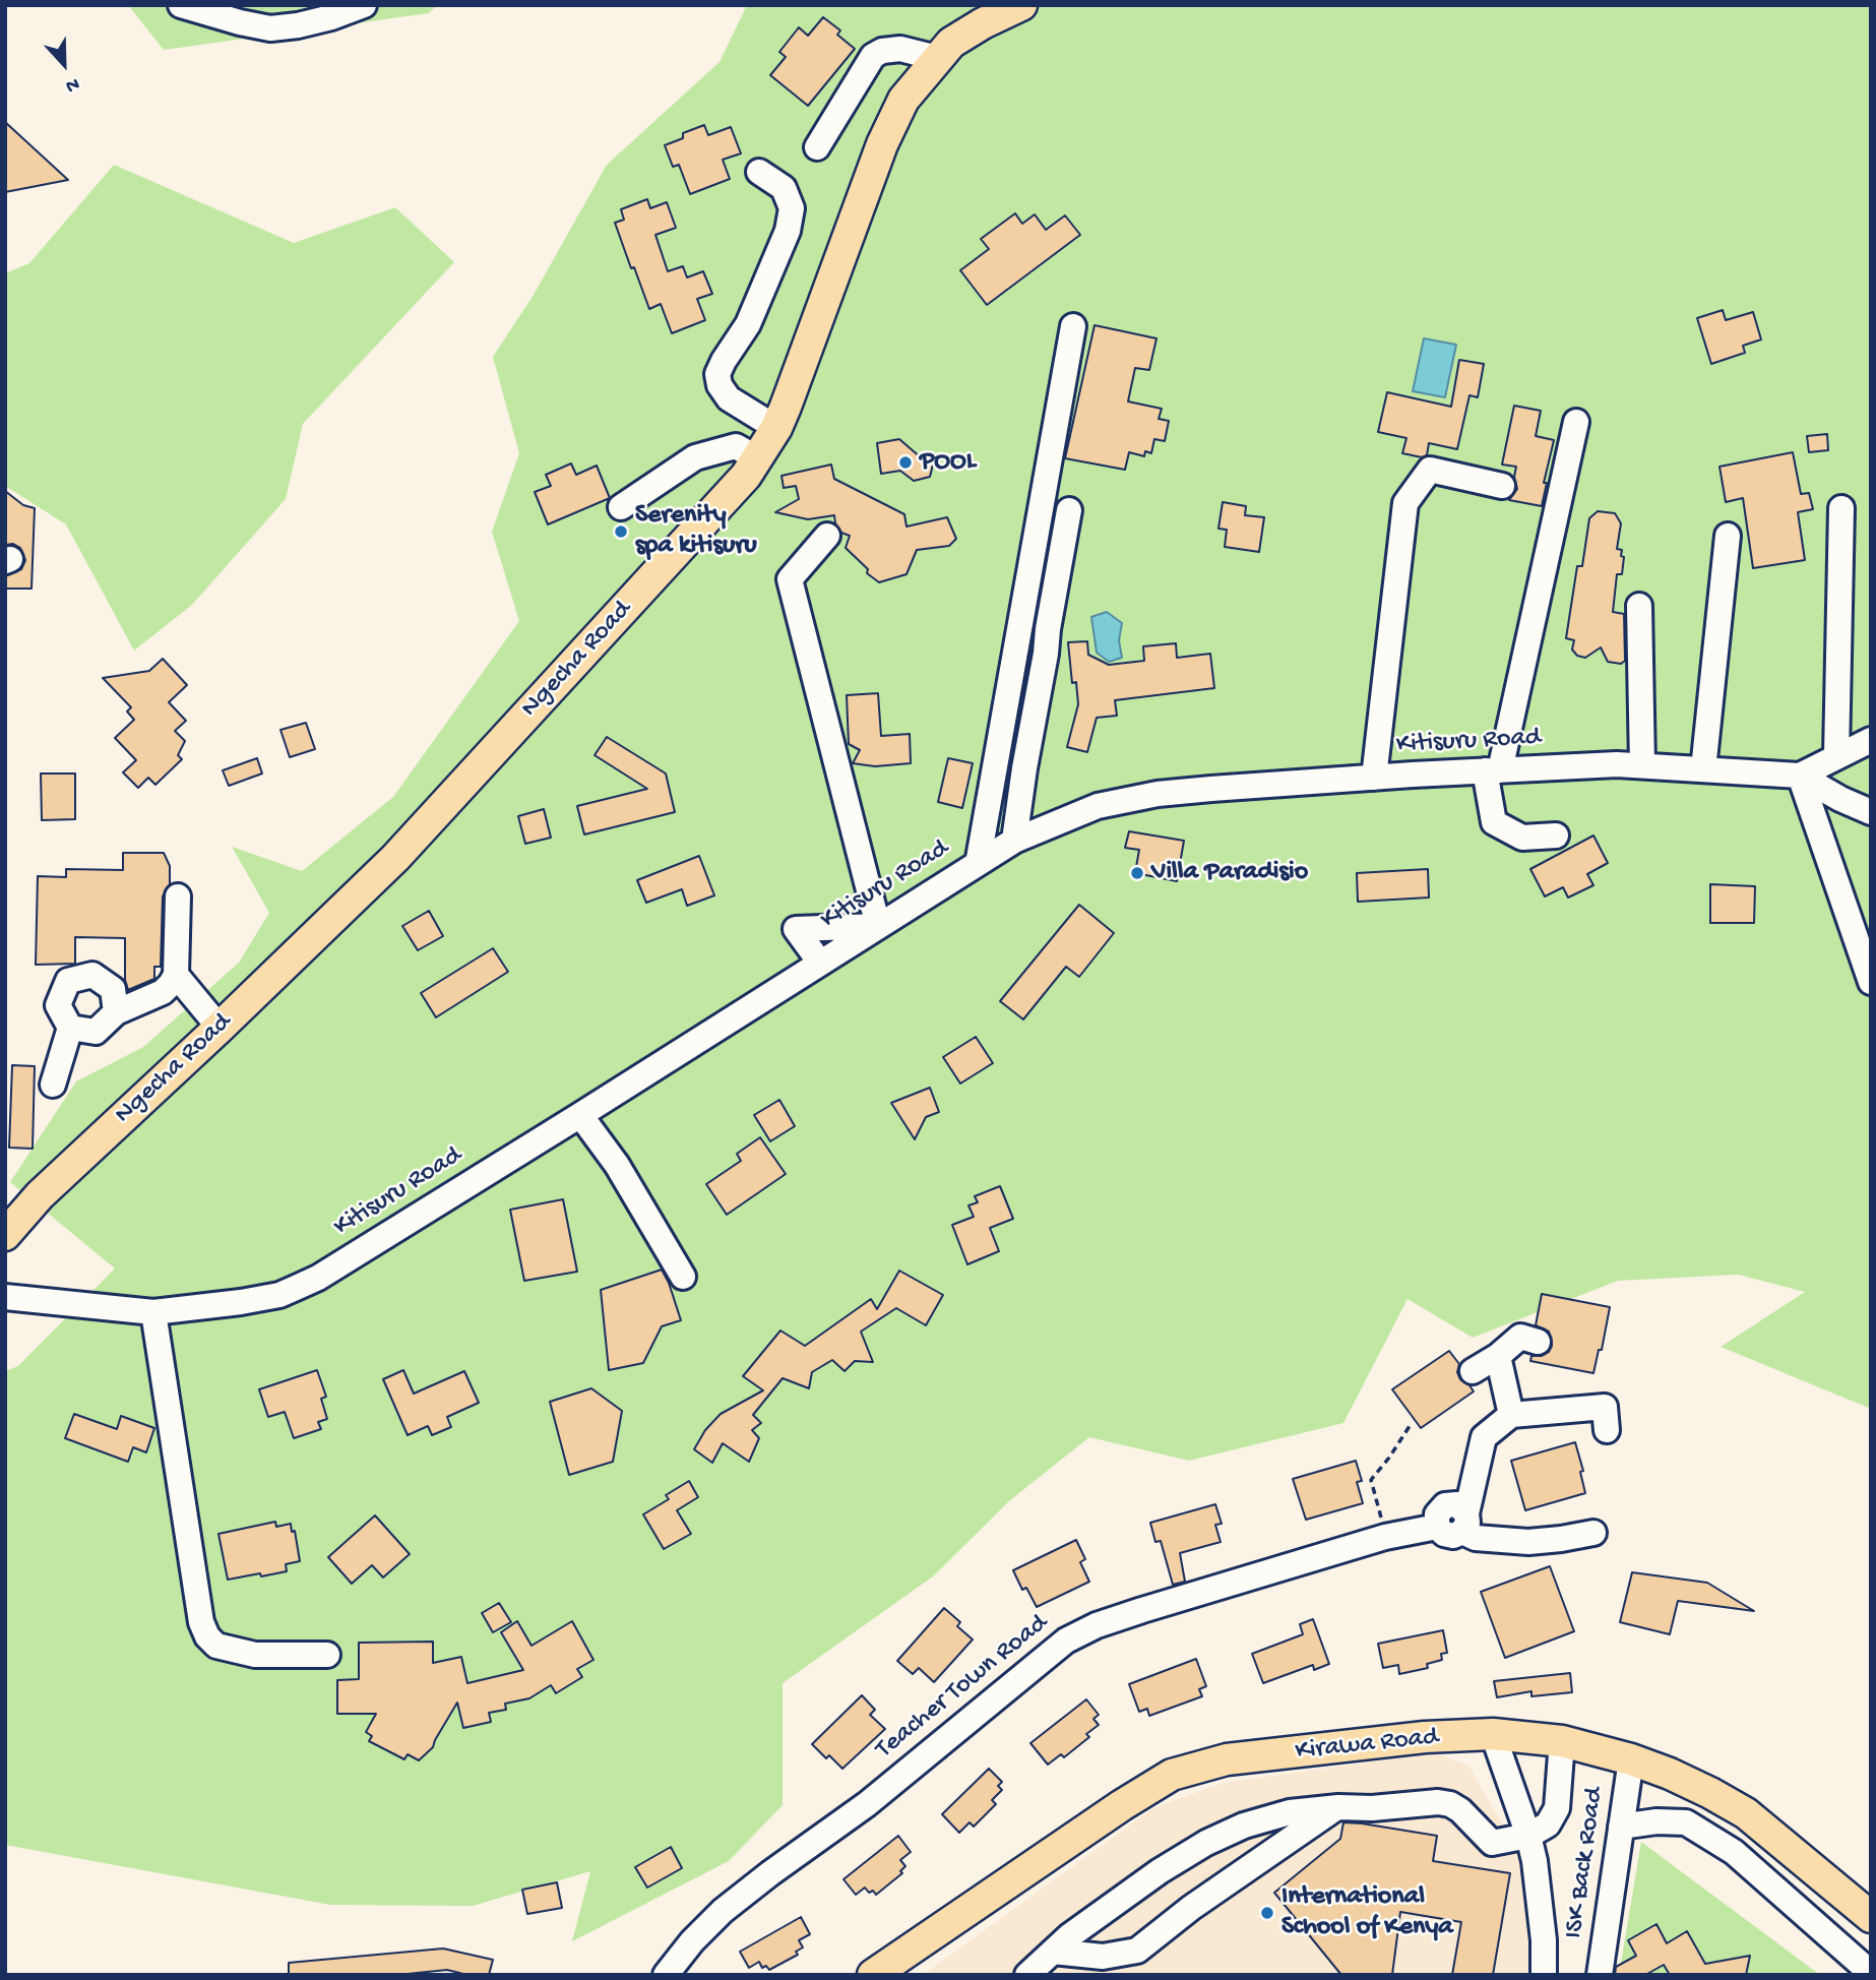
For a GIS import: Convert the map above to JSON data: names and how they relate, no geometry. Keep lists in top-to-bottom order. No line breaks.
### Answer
{"streets":{"main road":["Ngecha Road","Kirawa Road"],"street":["Kitisuru Road","Teacher Town Road","ISK Back Road"]},"crossings":[["Kirawa Road","ISK Back Road"]],"places":["POOL","Serenity spa kitisuru","Villa Paradisio","International School of Kenya"],"north":"bottom"}
